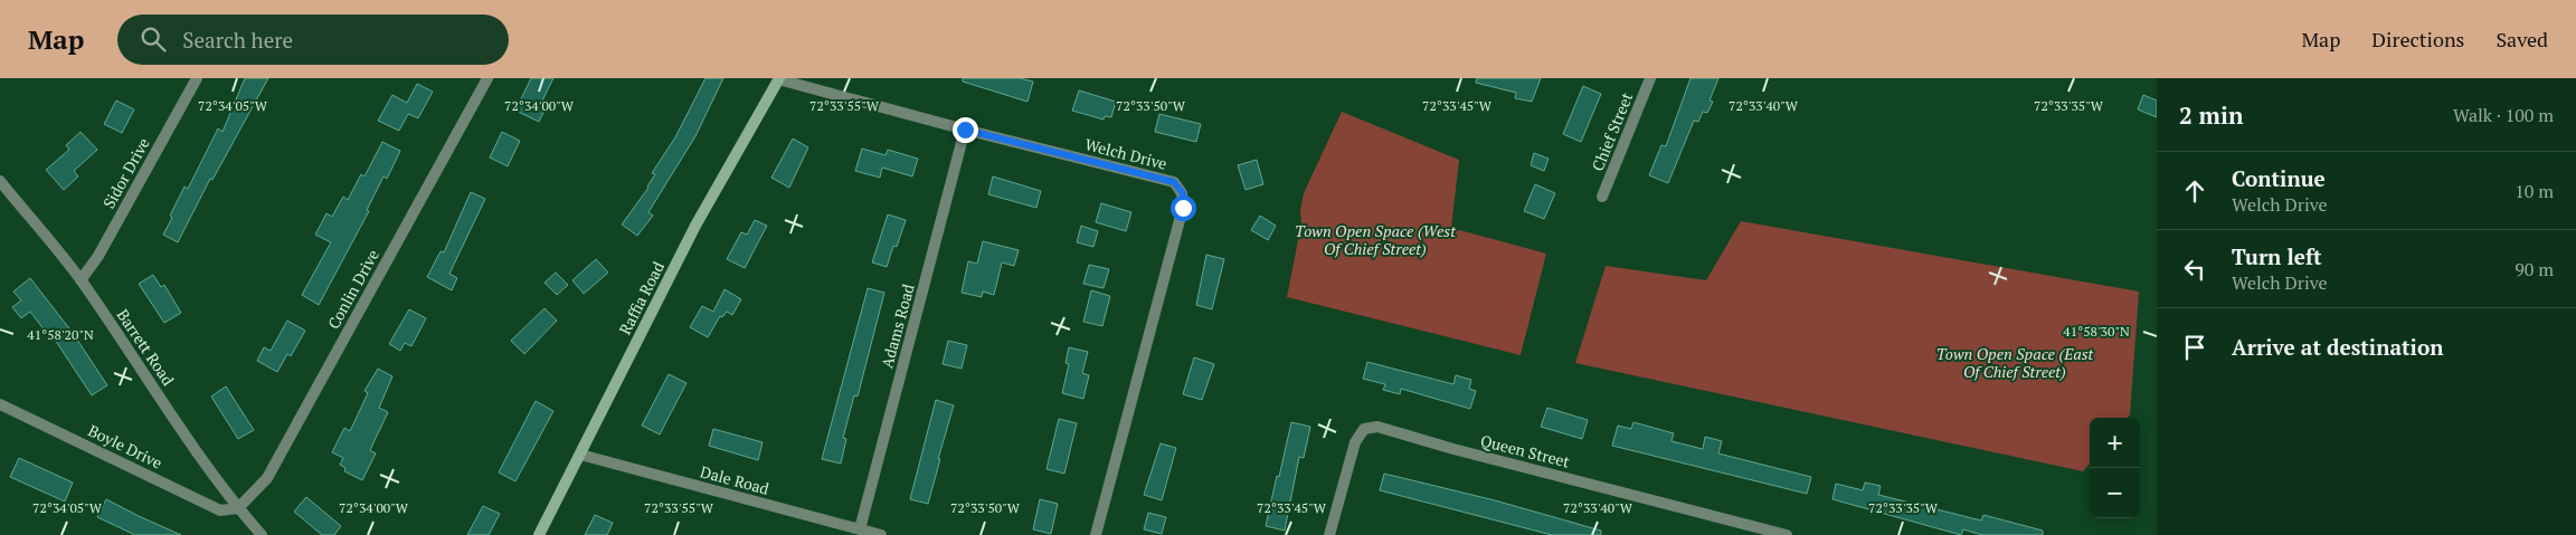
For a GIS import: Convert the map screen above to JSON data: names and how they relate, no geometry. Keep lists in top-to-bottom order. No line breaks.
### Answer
{"streets":{"main road":["Raffia Road"],"street":["Chief Street","Welch Drive","Sidor Drive","Conlin Drive","Adams Road","Barrett Road","Boyle Drive","Queen Street","Dale Road"]},"crossings":[["Welch Drive","Raffia Road"],["Welch Drive","Adams Road"],["Sidor Drive","Barrett Road"],["Conlin Drive","Barrett Road"],["Conlin Drive","Boyle Drive"],["Raffia Road","Dale Road"],["Adams Road","Dale Road"],["Barrett Road","Boyle Drive"]],"parks":["Town Open Space (West Of Chief Street)","Town Open Space (East Of Chief Street)"],"page":{"header":"Map","search":"Search here","nav":["Map","Directions","Saved"],"heading":["2 min","Walk · 100 m"],"list":[["Continue","Welch Drive","10 m"],["Turn left","Welch Drive","90 m"],"Arrive at destination"],"map_buttons":["+","−"]},"coordinates":["72°33'35\"W","72°34'05\"W","72°34'00\"W","72°33'55\"W","72°33'50\"W","72°33'45\"W","72°33'40\"W","41°58'30\"N","41°58'20\"N"]}
